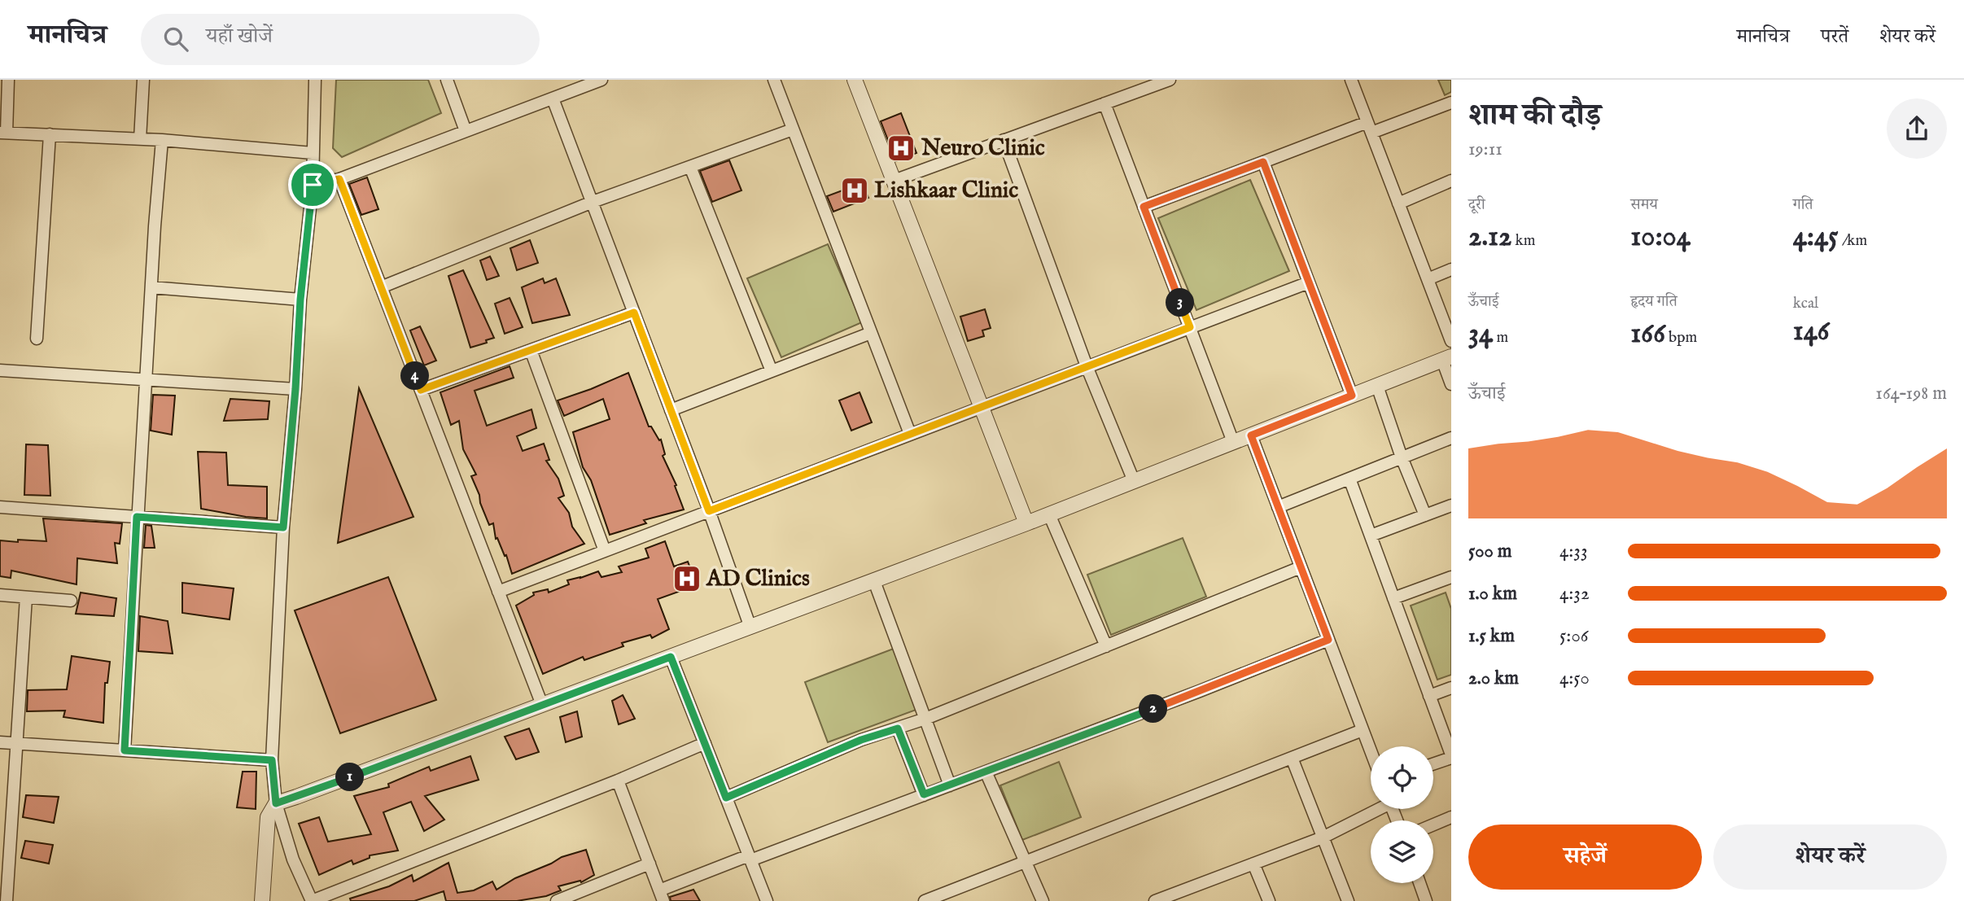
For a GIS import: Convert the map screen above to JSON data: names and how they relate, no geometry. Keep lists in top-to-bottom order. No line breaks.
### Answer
{"places":{"hospital":["Neuro Clinic","Lishkaar Clinic","AD Clinics"]},"page":{"header":"मानचित्र","search":"यहाँ खोजें","nav":["मानचित्र","परतें","शेयर करें"],"heading":["शाम की दौड़","19:11"],"stats":[["दूरी","2.12 km"],["समय","10:04"],["गति","4:45 /km"],["ऊँचाई","34 m"],["हृदय गति","166 bpm"],["kcal","146"]],"pins":["3","4","2","1"],"chart":["ऊँचाई","164–198 m"],"list":[{"name":"500 m","note":"4:33"},{"name":"1.0 km","note":"4:32"},{"name":"1.5 km","note":"5:06"},{"name":"2.0 km","note":"4:50"}],"buttons":["सहेजें","शेयर करें"]}}
